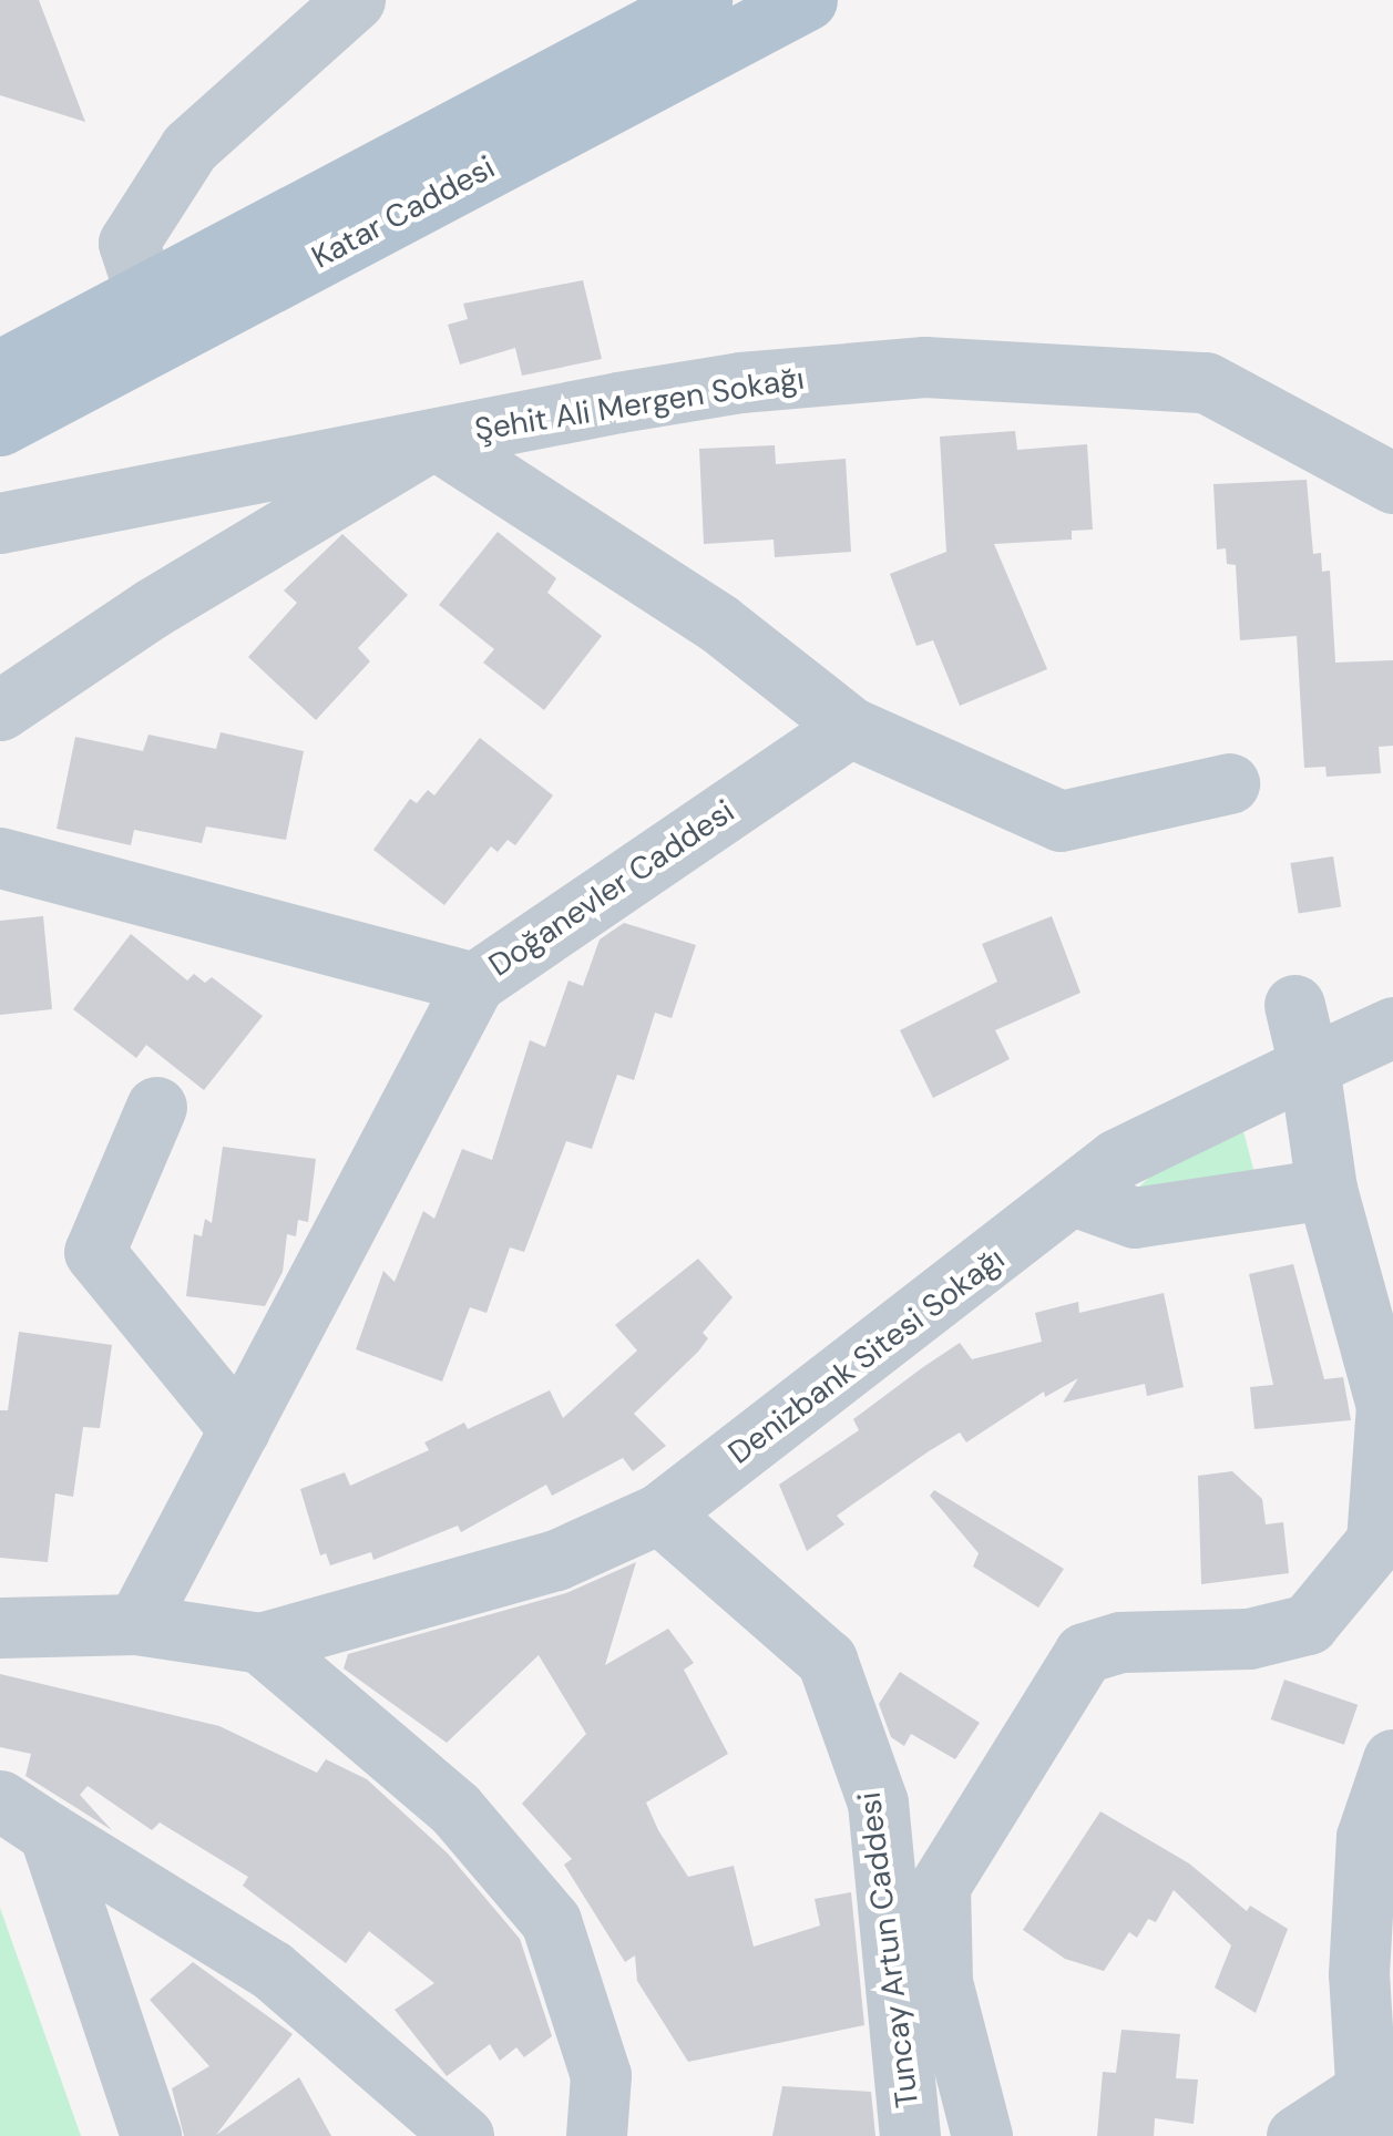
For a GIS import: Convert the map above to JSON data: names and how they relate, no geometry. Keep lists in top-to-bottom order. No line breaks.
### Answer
{"streets":{"main road":["Katar Caddesi"],"street":["Şehit Ali Mergen Sokağı","Doğanevler Caddesi","Denizbank Sitesi Sokağı","Tuncay Artun Caddesi"]},"crossings":[["Denizbank Sitesi Sokağı","Tuncay Artun Caddesi"]]}
